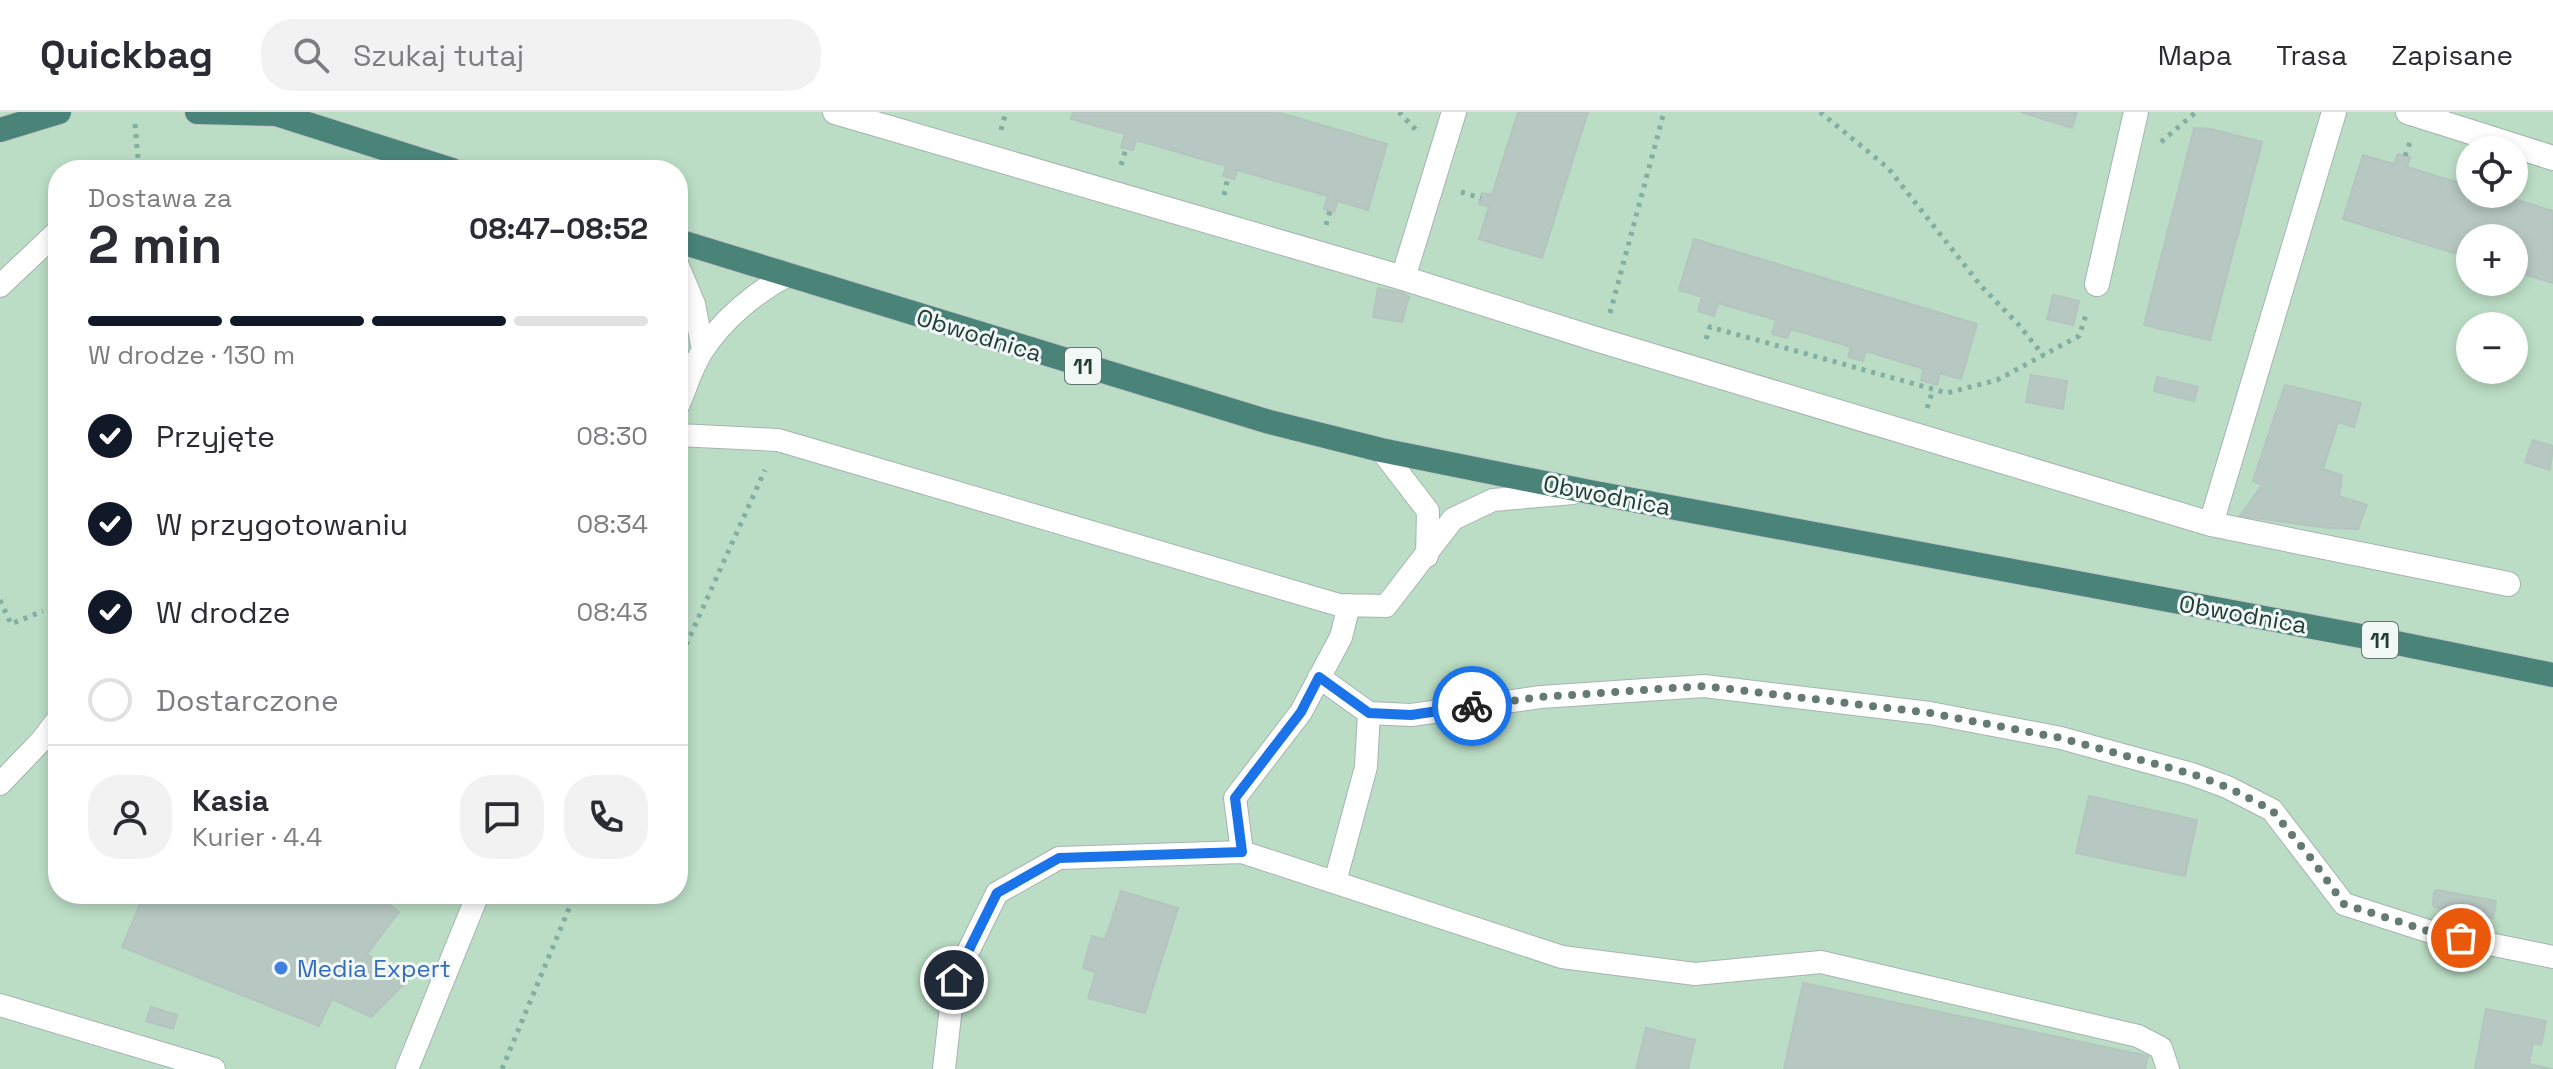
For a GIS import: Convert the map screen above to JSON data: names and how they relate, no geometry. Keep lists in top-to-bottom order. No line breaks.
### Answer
{"streets":{"highway":["Obwodnica","11"]},"places":["Media Expert"],"page":{"header":"Quickbag","search":"Szukaj tutaj","nav":["Mapa","Trasa","Zapisane"],"map_buttons":["+","−"],"heading":["2 min","Dostawa za","08:47–08:52"],"panel":["Kasia","Kurier · 4.4"],"bar":"W drodze · 130 m","list":[["Przyjęte","08:30"],["W przygotowaniu","08:34"],["W drodze","08:43"],"Dostarczone"]}}
